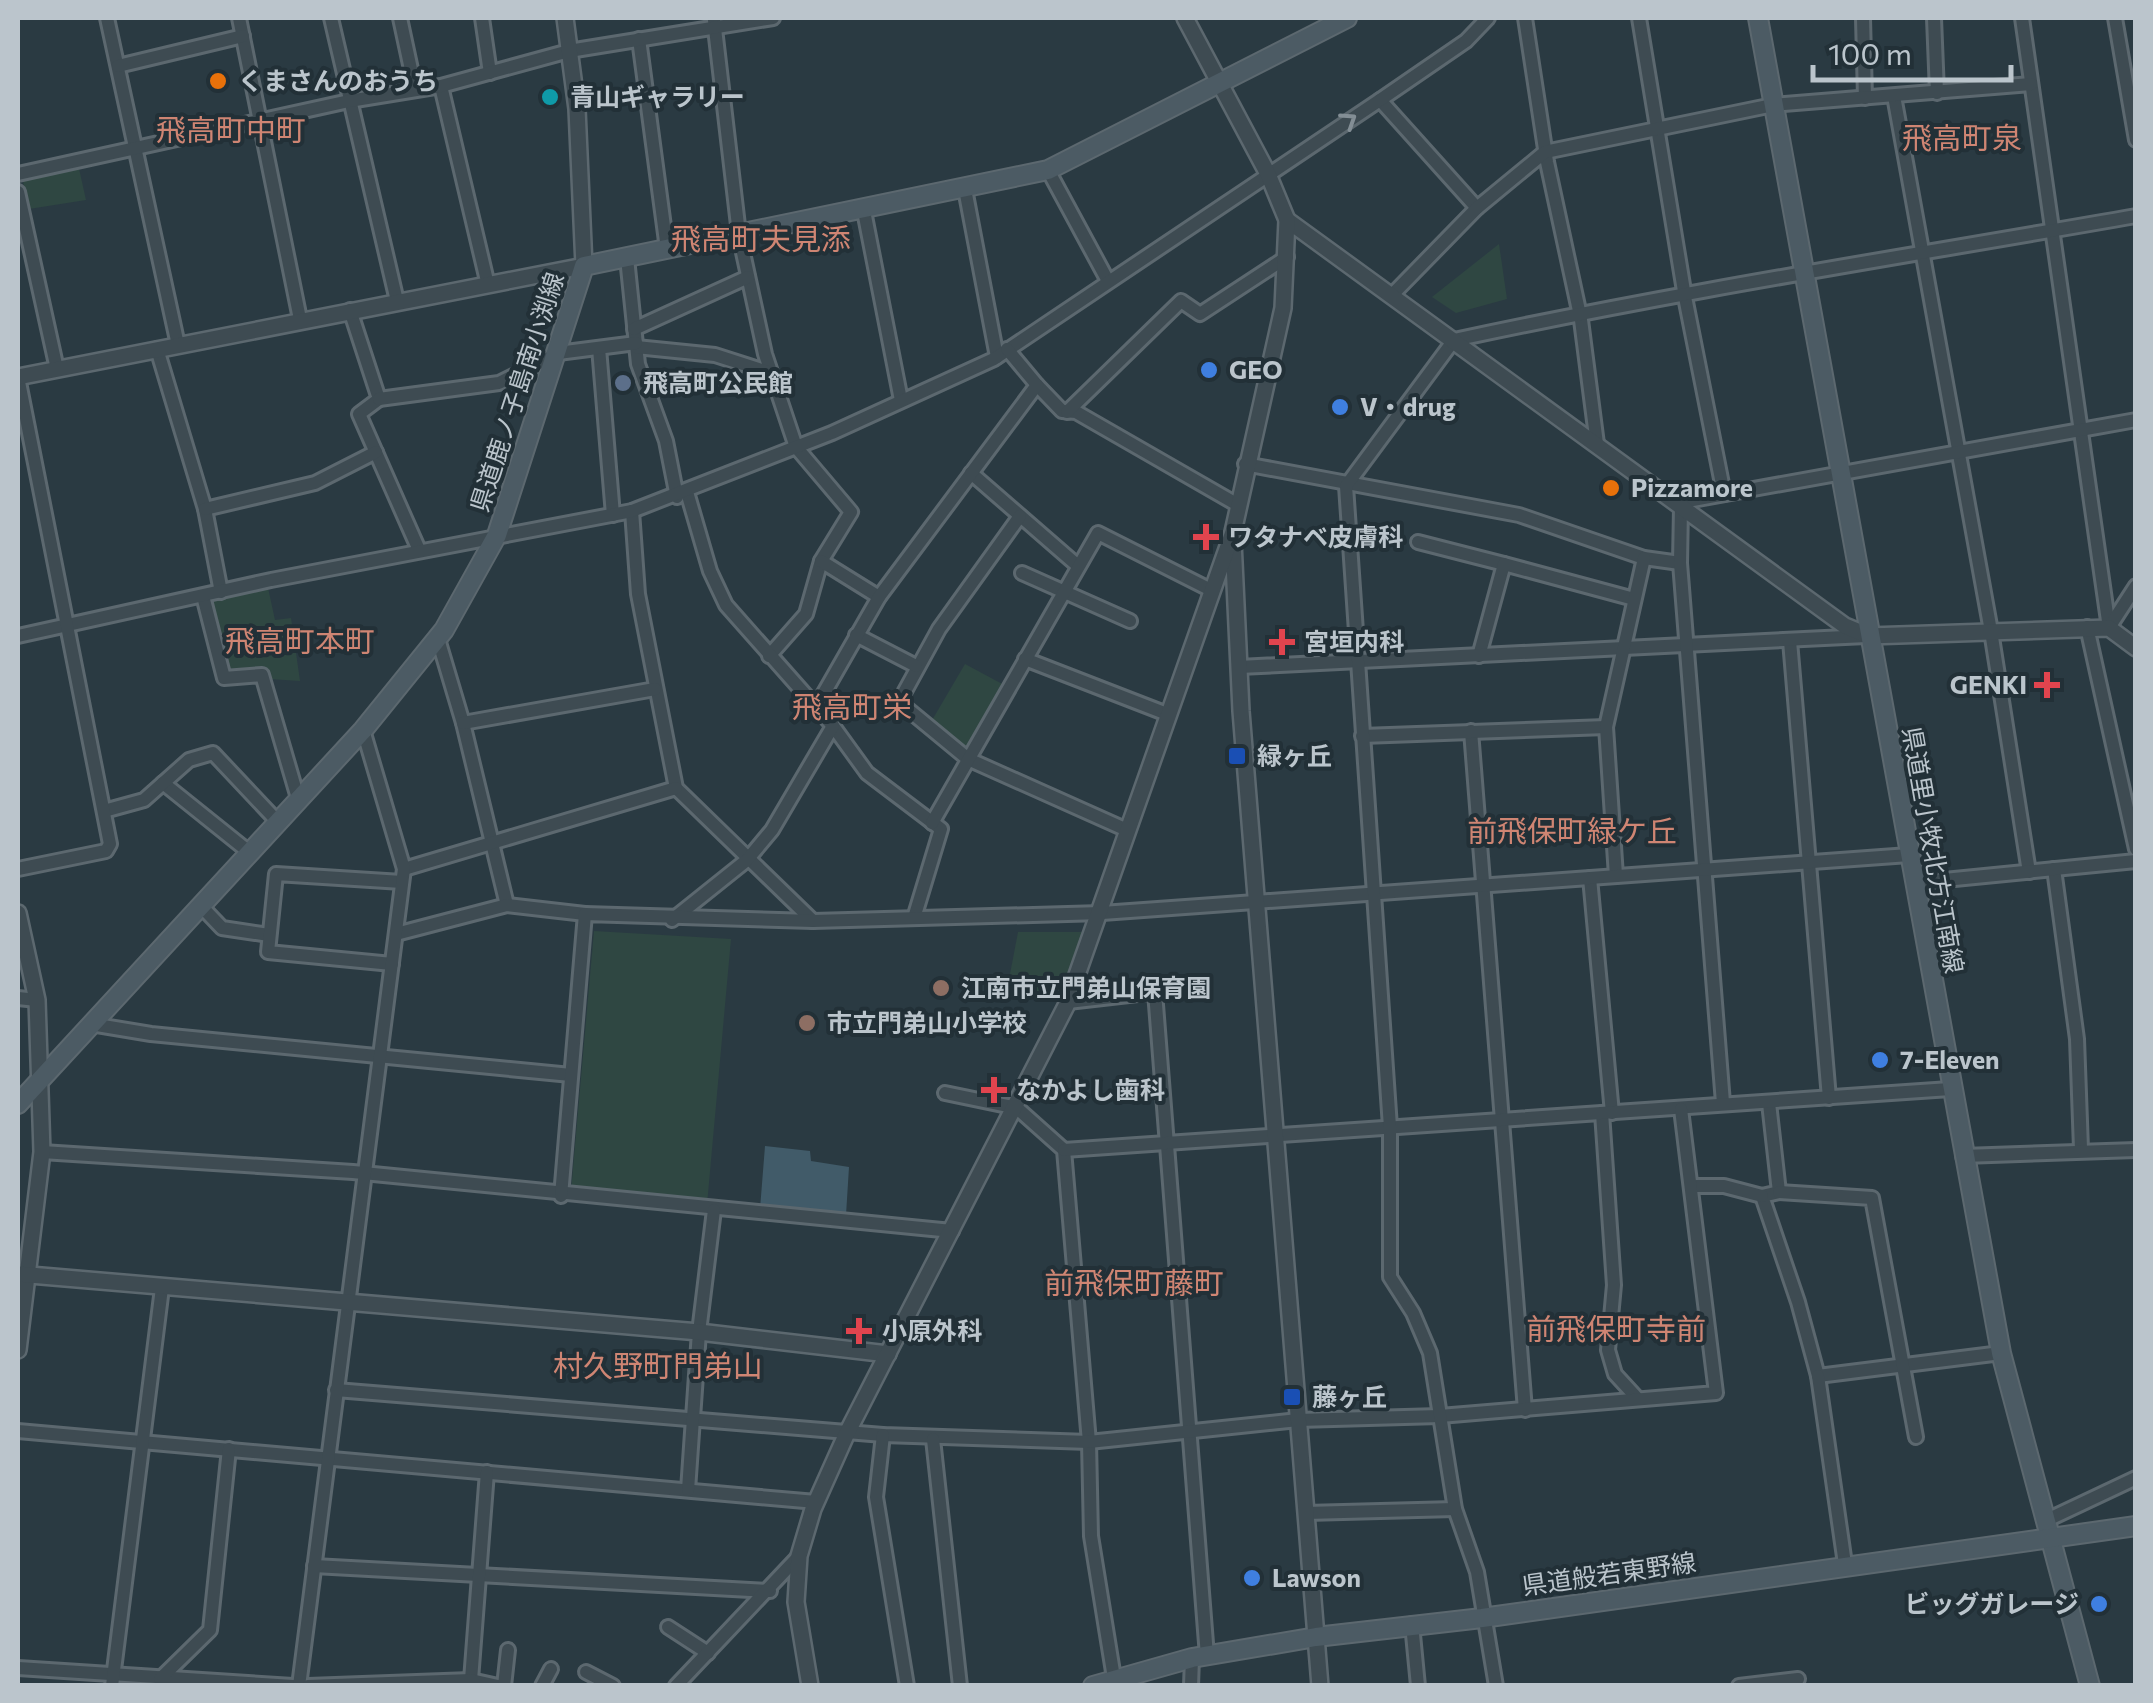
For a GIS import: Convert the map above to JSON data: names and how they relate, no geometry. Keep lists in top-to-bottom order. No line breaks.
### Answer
{"streets":{"main road":["県道鹿ノ子島南小渕線","県道里小牧北方江南線","県道般若東野線"]},"crossings":[["県道里小牧北方江南線","県道般若東野線"]],"districts":["飛高町中町","飛高町泉","飛高町夫見添","飛高町本町","飛高町栄","前飛保町緑ケ丘","前飛保町藤町","前飛保町寺前","村久野町門弟山"],"places":{"other":["くまさんのおうち","青山ギャラリー","GEO","飛高町公民館","V・drug","Pizzamore","江南市立門弟山保育園","市立門弟山小学校","7-Eleven","Lawson","ビッグガレージ"],"health":["ワタナベ皮膚科","宮垣内科","GENKI","なかよし歯科","小原外科"],"transit":["緑ヶ丘","藤ヶ丘"]},"scale_bar":"100 m"}
